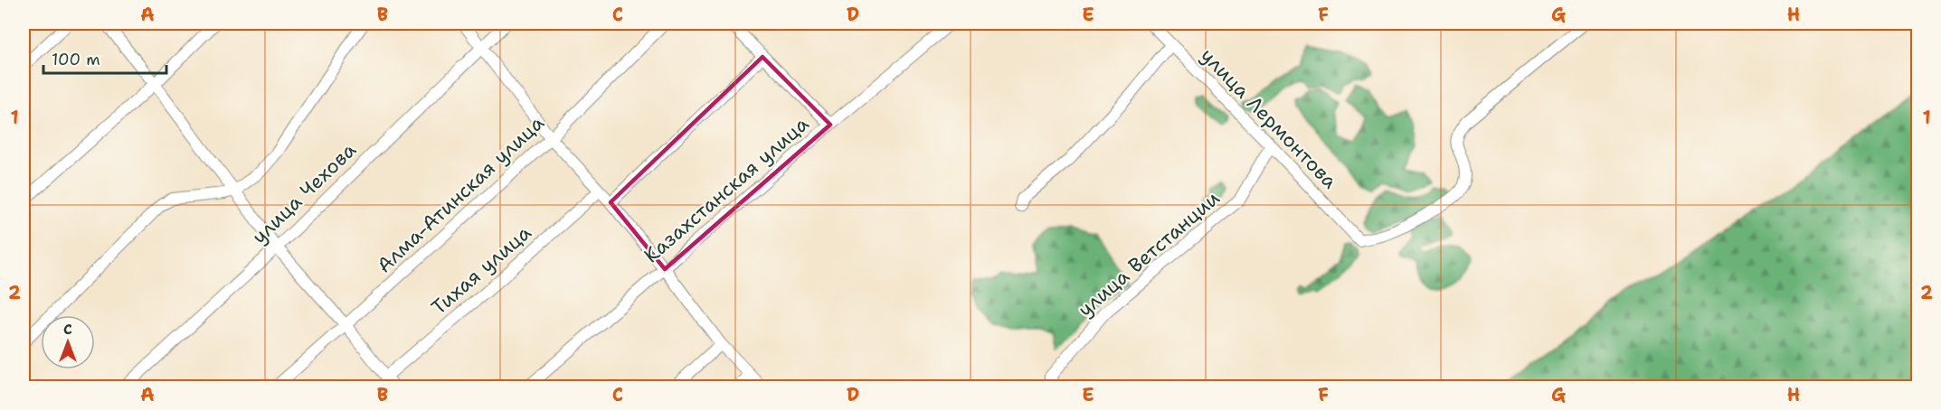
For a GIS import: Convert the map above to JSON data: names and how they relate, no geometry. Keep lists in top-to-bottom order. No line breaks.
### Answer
{"streets":{"street":["улица Лермонтова","Казахстанская улица","улица Чехова","Алма-Атинская улица","улица Ветстанции","Тихая улица"]},"crossings":[["улица Лермонтова","улица Ветстанции"]],"scale_bar":"100 m","north":"top","grid":{"columns":["A","B","C","D","E","F","G","H"],"rows":["1","2"]}}
